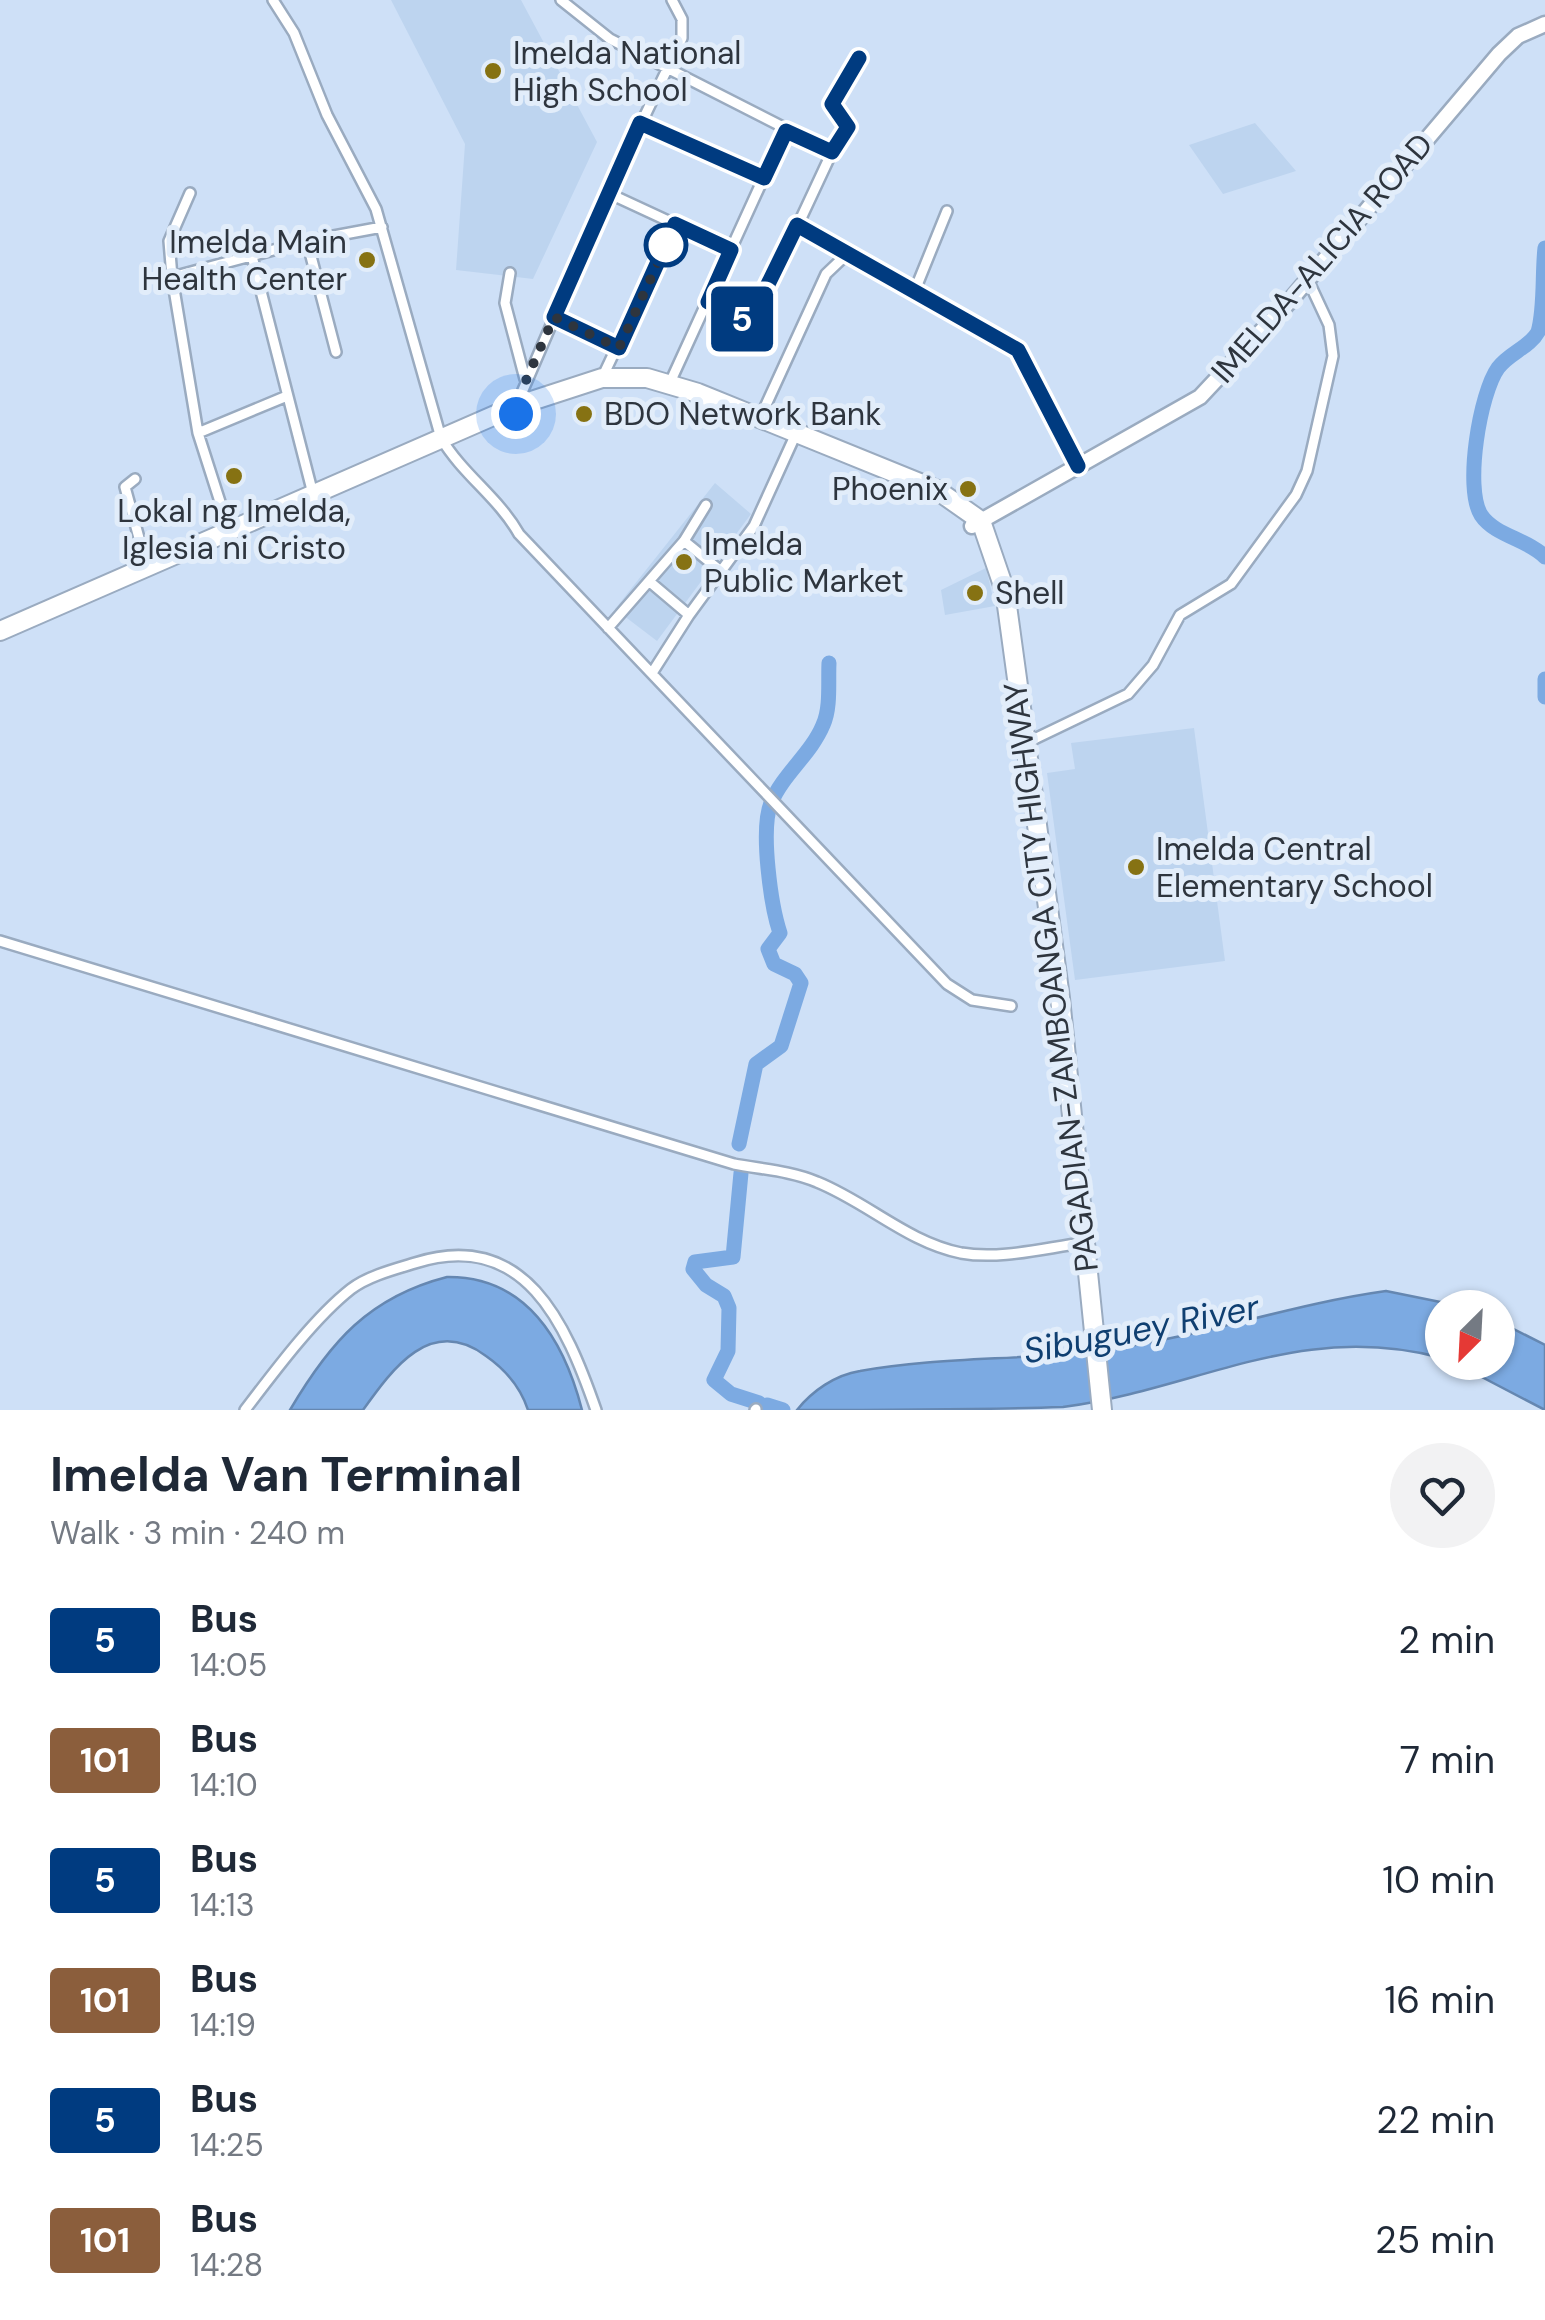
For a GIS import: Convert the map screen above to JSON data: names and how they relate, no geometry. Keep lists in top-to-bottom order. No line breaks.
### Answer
{"streets":{"highway":["PAGADIAN-ZAMBOANGA CITY HIGHWAY"],"main road":["IMELDA-ALICIA ROAD"]},"crossings":[["IMELDA-ALICIA ROAD","PAGADIAN-ZAMBOANGA CITY HIGHWAY"]],"water":["Sibuguey River"],"places":["Imelda National High School","Imelda Main Health Center","BDO Network Bank","Lokal ng Imelda, Iglesia ni Cristo","Phoenix","Imelda Public Market","Shell","Imelda Central Elementary School"],"lines":["bus line 5"],"north":"bottom left","page":{"on_map":"5","heading":["Imelda Van Terminal","Walk · 3 min · 240 m"],"list":[{"mark":"5","name":"Bus","note":"14:05","value":"2 min"},{"mark":"101","name":"Bus","note":"14:10","value":"7 min"},{"mark":"5","name":"Bus","note":"14:13","value":"10 min"},{"mark":"101","name":"Bus","note":"14:19","value":"16 min"},{"mark":"5","name":"Bus","note":"14:25","value":"22 min"},{"mark":"101","name":"Bus","note":"14:28","value":"25 min"}]}}
